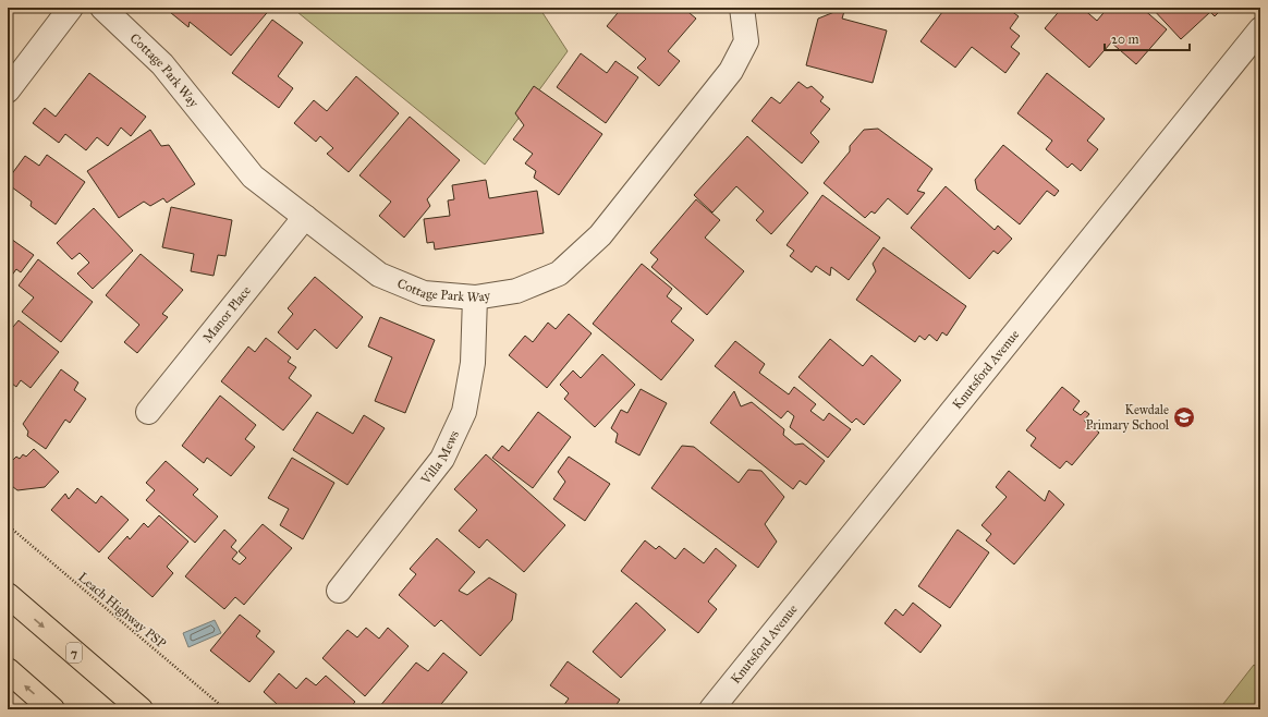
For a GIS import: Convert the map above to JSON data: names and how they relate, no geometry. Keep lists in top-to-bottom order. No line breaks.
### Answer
{"streets":{"highway":["7"],"street":["Cottage Park Way","Manor Place","Knutsford Avenue","Villa Mews"],"path":["Leach Highway PSP"]},"crossings":[["Cottage Park Way","Manor Place"],["Cottage Park Way","Villa Mews"]],"places":{"school or university":["Kewdale Primary School"]},"scale_bar":"20 m"}
